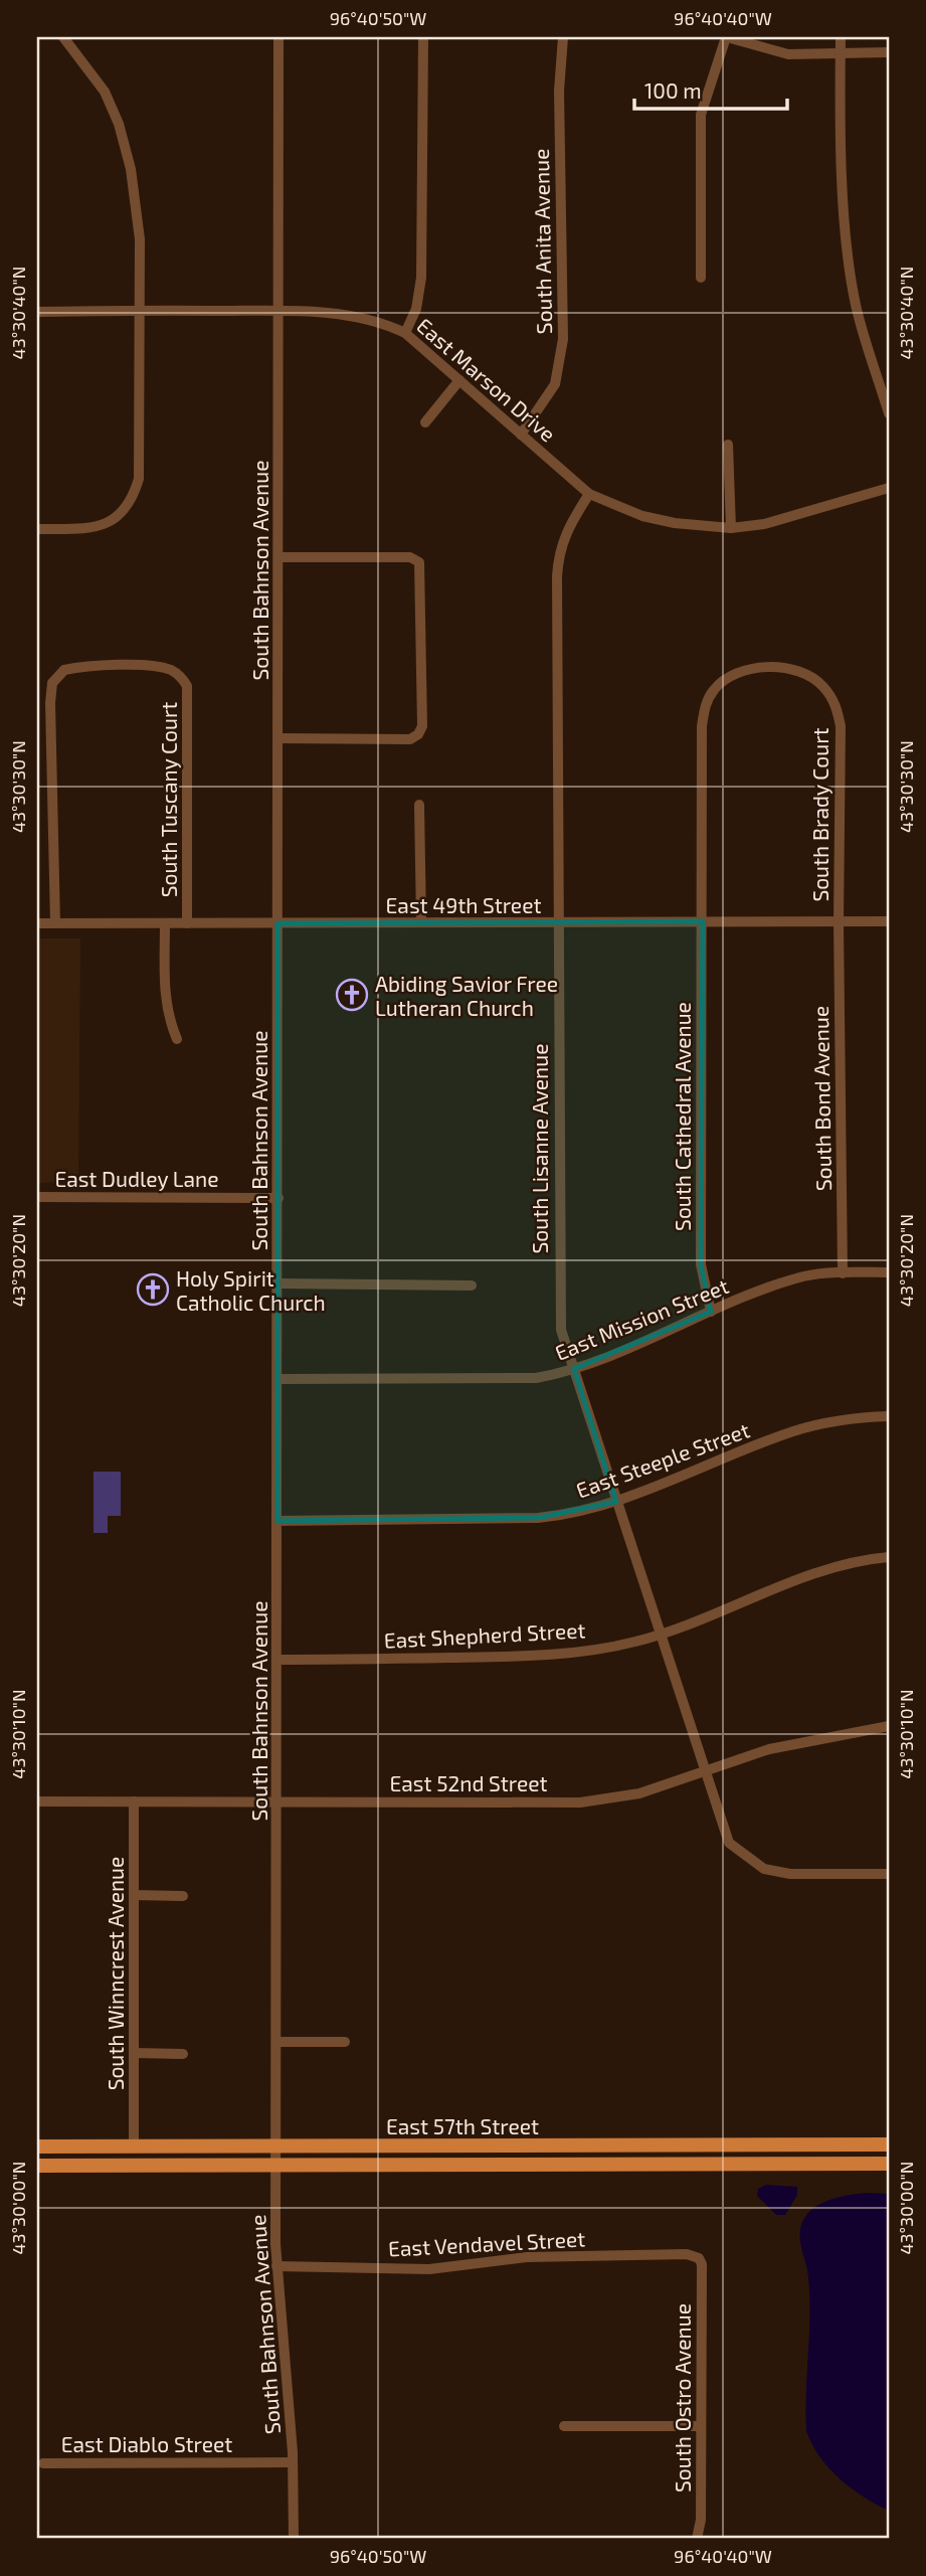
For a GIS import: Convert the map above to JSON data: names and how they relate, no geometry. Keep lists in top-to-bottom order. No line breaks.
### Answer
{"streets":{"main road":["East 57th Street"],"street":["South Anita Avenue","East Marson Drive","South Bahnson Avenue","South Tuscany Court","South Brady Court","East 49th Street","South Bond Avenue","South Cathedral Avenue","South Lisanne Avenue","East Dudley Lane","East Mission Street","East Steeple Street","East Shepherd Street","East 52nd Street","South Winncrest Avenue","East Vendavel Street","South Ostro Avenue","East Diablo Street"]},"crossings":[["South Anita Avenue","East Marson Drive"],["East Marson Drive","South Bahnson Avenue"],["East Marson Drive","South Lisanne Avenue"],["South Bahnson Avenue","East 49th Street"],["South Bahnson Avenue","East Dudley Lane"],["South Bahnson Avenue","East Mission Street"],["South Bahnson Avenue","East Steeple Street"],["South Bahnson Avenue","East Shepherd Street"],["South Bahnson Avenue","East 52nd Street"],["South Bahnson Avenue","East 57th Street"],["South Bahnson Avenue","East Vendavel Street"],["South Bahnson Avenue","East Diablo Street"],["South Tuscany Court","East 49th Street"],["South Brady Court","East 49th Street"],["South Brady Court","South Bond Avenue"],["South Brady Court","South Cathedral Avenue"],["East 49th Street","South Bond Avenue"],["East 49th Street","South Cathedral Avenue"],["East 49th Street","South Lisanne Avenue"],["South Bond Avenue","East Mission Street"],["South Cathedral Avenue","East Mission Street"],["South Lisanne Avenue","East Mission Street"],["South Lisanne Avenue","East Steeple Street"],["South Lisanne Avenue","East Shepherd Street"],["South Lisanne Avenue","East 52nd Street"],["East 52nd Street","South Winncrest Avenue"],["South Winncrest Avenue","East 57th Street"],["East Vendavel Street","South Ostro Avenue"]],"places":{"church":["Abiding Savior Free Lutheran Church","Holy Spirit Catholic Church"]},"scale_bar":"100 m","coordinates":["96°40'50\"W","96°40'40\"W","43°30'40\"N","43°30'30\"N","43°30'20\"N","43°30'10\"N","43°30'00\"N"]}
